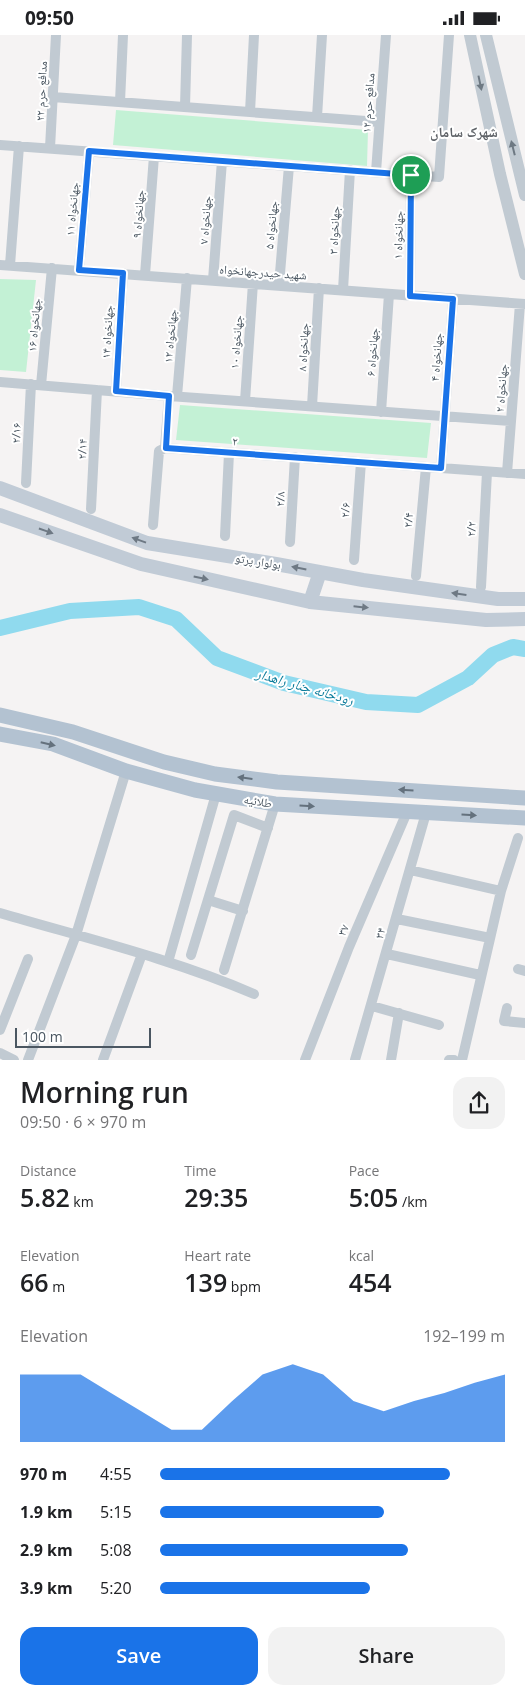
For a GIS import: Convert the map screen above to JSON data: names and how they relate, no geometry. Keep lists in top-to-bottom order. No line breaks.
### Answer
{"streets":{"main road":["بولوار پرتو","طلائیه"],"street":["مدافع حرم ۲۲","مدافع حرم ۱۲","جهانخواه ۱۱","جهانخواه ۹","جهانخواه ۷","جهانخواه ۵","جهانخواه ۳","جهانخواه ۱","شهید حیدرجهانخواه","جهانخواه ۱۶","جهانخواه ۱۴","جهانخواه ۱۲","جهانخواه ۱۰","جهانخواه ۸","جهانخواه ۶","جهانخواه ۴","جهانخواه ۲","۲/۱۶","۲","۲/۱۴","۲/۸","۲/۶","۲/۴","۲/۲","۳۷","۳۴"]},"crossings":[["جهانخواه ۱۱","شهید حیدرجهانخواه"],["جهانخواه ۹","شهید حیدرجهانخواه"],["جهانخواه ۷","شهید حیدرجهانخواه"],["جهانخواه ۵","شهید حیدرجهانخواه"],["جهانخواه ۳","شهید حیدرجهانخواه"],["جهانخواه ۱","شهید حیدرجهانخواه"],["شهید حیدرجهانخواه","جهانخواه ۱۶"],["شهید حیدرجهانخواه","جهانخواه ۱۴"],["شهید حیدرجهانخواه","جهانخواه ۱۲"],["شهید حیدرجهانخواه","جهانخواه ۱۰"],["شهید حیدرجهانخواه","جهانخواه ۸"],["شهید حیدرجهانخواه","جهانخواه ۶"],["شهید حیدرجهانخواه","جهانخواه ۴"],["شهید حیدرجهانخواه","جهانخواه ۲"],["جهانخواه ۱۶","۲/۱۶"],["جهانخواه ۴","۲"],["جهانخواه ۲","۲"],["۲","۲/۸"],["۲","۲/۶"],["۲","۲/۴"],["۲","۲/۲"],["طلائیه","۳۷"],["طلائیه","۳۴"]],"districts":["شهرک سامان"],"water":["رودخانه چنار راهدار"],"scale_bar":"100 m","page":{"status":"09:50","scale":"100 m","heading":["Morning run","09:50 · 6 × 970 m"],"stats":[["Distance","5.82 km"],["Time","29:35"],["Pace","5:05 /km"],["Elevation","66 m"],["Heart rate","139 bpm"],["kcal","454"]],"chart":["Elevation","192–199 m"],"list":[{"name":"970 m","note":"4:55"},{"name":"1.9 km","note":"5:15"},{"name":"2.9 km","note":"5:08"},{"name":"3.9 km","note":"5:20"}],"buttons":["Save","Share"]}}
